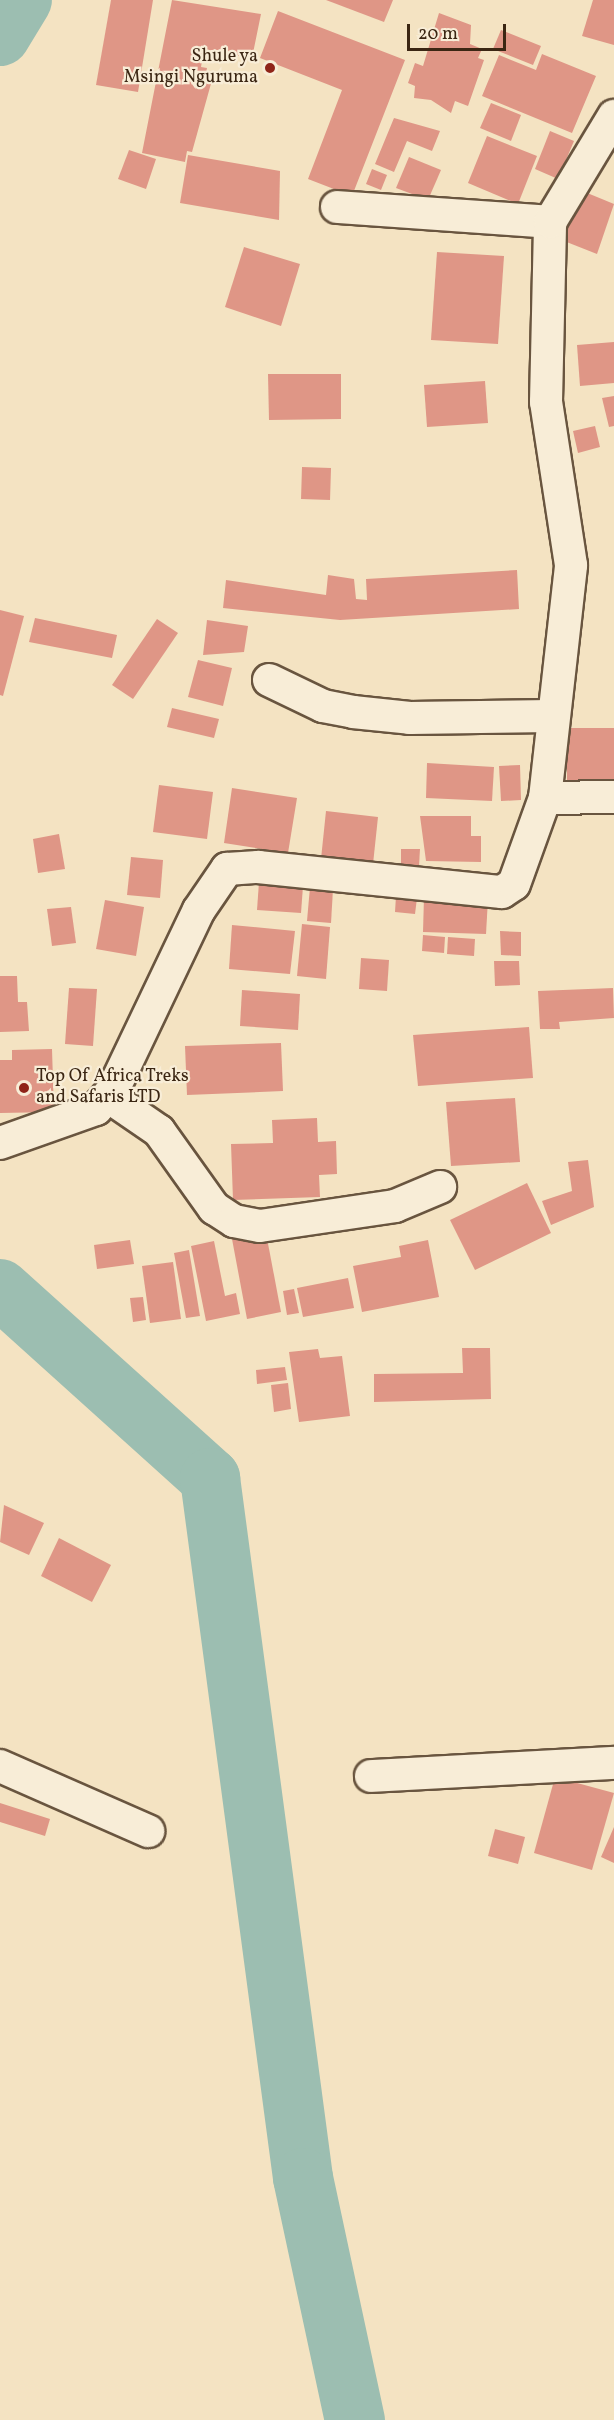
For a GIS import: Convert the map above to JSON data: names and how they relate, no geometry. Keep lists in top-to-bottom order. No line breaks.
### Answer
{"places":["Shule ya Msingi Nguruma","Top Of Africa Treks and Safaris LTD"],"scale_bar":"20 m"}
